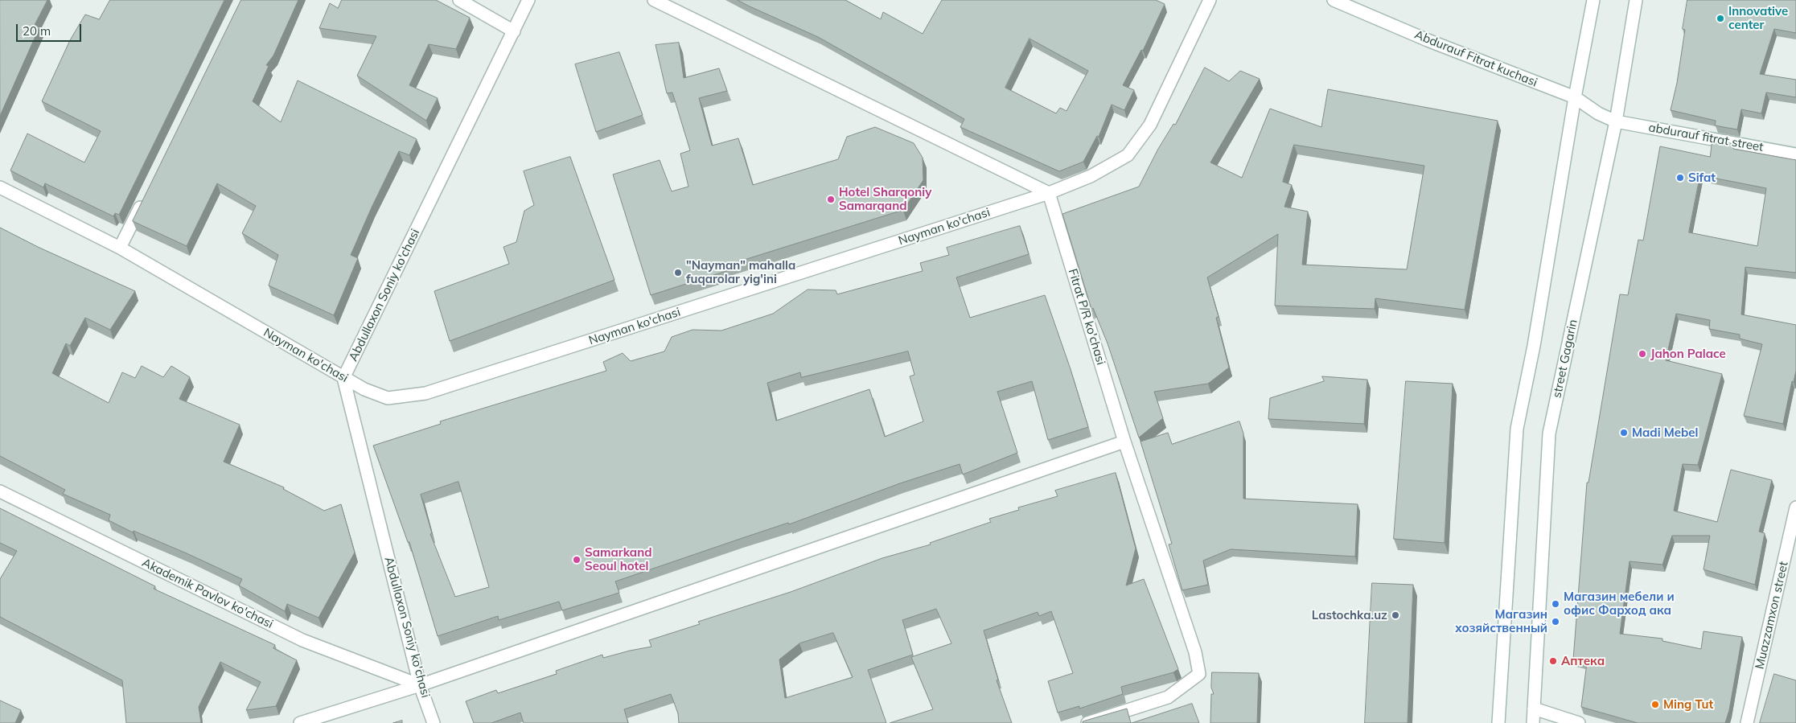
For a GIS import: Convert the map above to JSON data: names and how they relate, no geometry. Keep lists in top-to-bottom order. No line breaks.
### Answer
{"streets":{"street":["Abdurauf Fitrat kuchasi","abdurauf fitrat street","Nayman ko'chasi","Abdullaxon Soniy ko'chasi","Fitrat P/R ko'chasi","street Gagarin","Akademik Pavlov ko'chasi","Muazzamxon street"]},"crossings":[["Abdurauf Fitrat kuchasi","abdurauf fitrat street"],["Abdurauf Fitrat kuchasi","street Gagarin"],["abdurauf fitrat street","street Gagarin"],["Nayman ko'chasi","Abdullaxon Soniy ko'chasi"],["Nayman ko'chasi","Fitrat P/R ko'chasi"],["Abdullaxon Soniy ko'chasi","Akademik Pavlov ko'chasi"]],"places":["Innovative center","Sifat","Hotel Sharqoniy Samarqand","\"Nayman\" mahalla fuqarolar yig'ini","Jahon Palace","Madi Mebel","Samarkand Seoul hotel","Магазин мебели и офис Фарход ака","Lastochka.uz","Магазин хозяйственный","Аптека","Ming Tut"],"scale_bar":"20 m"}
